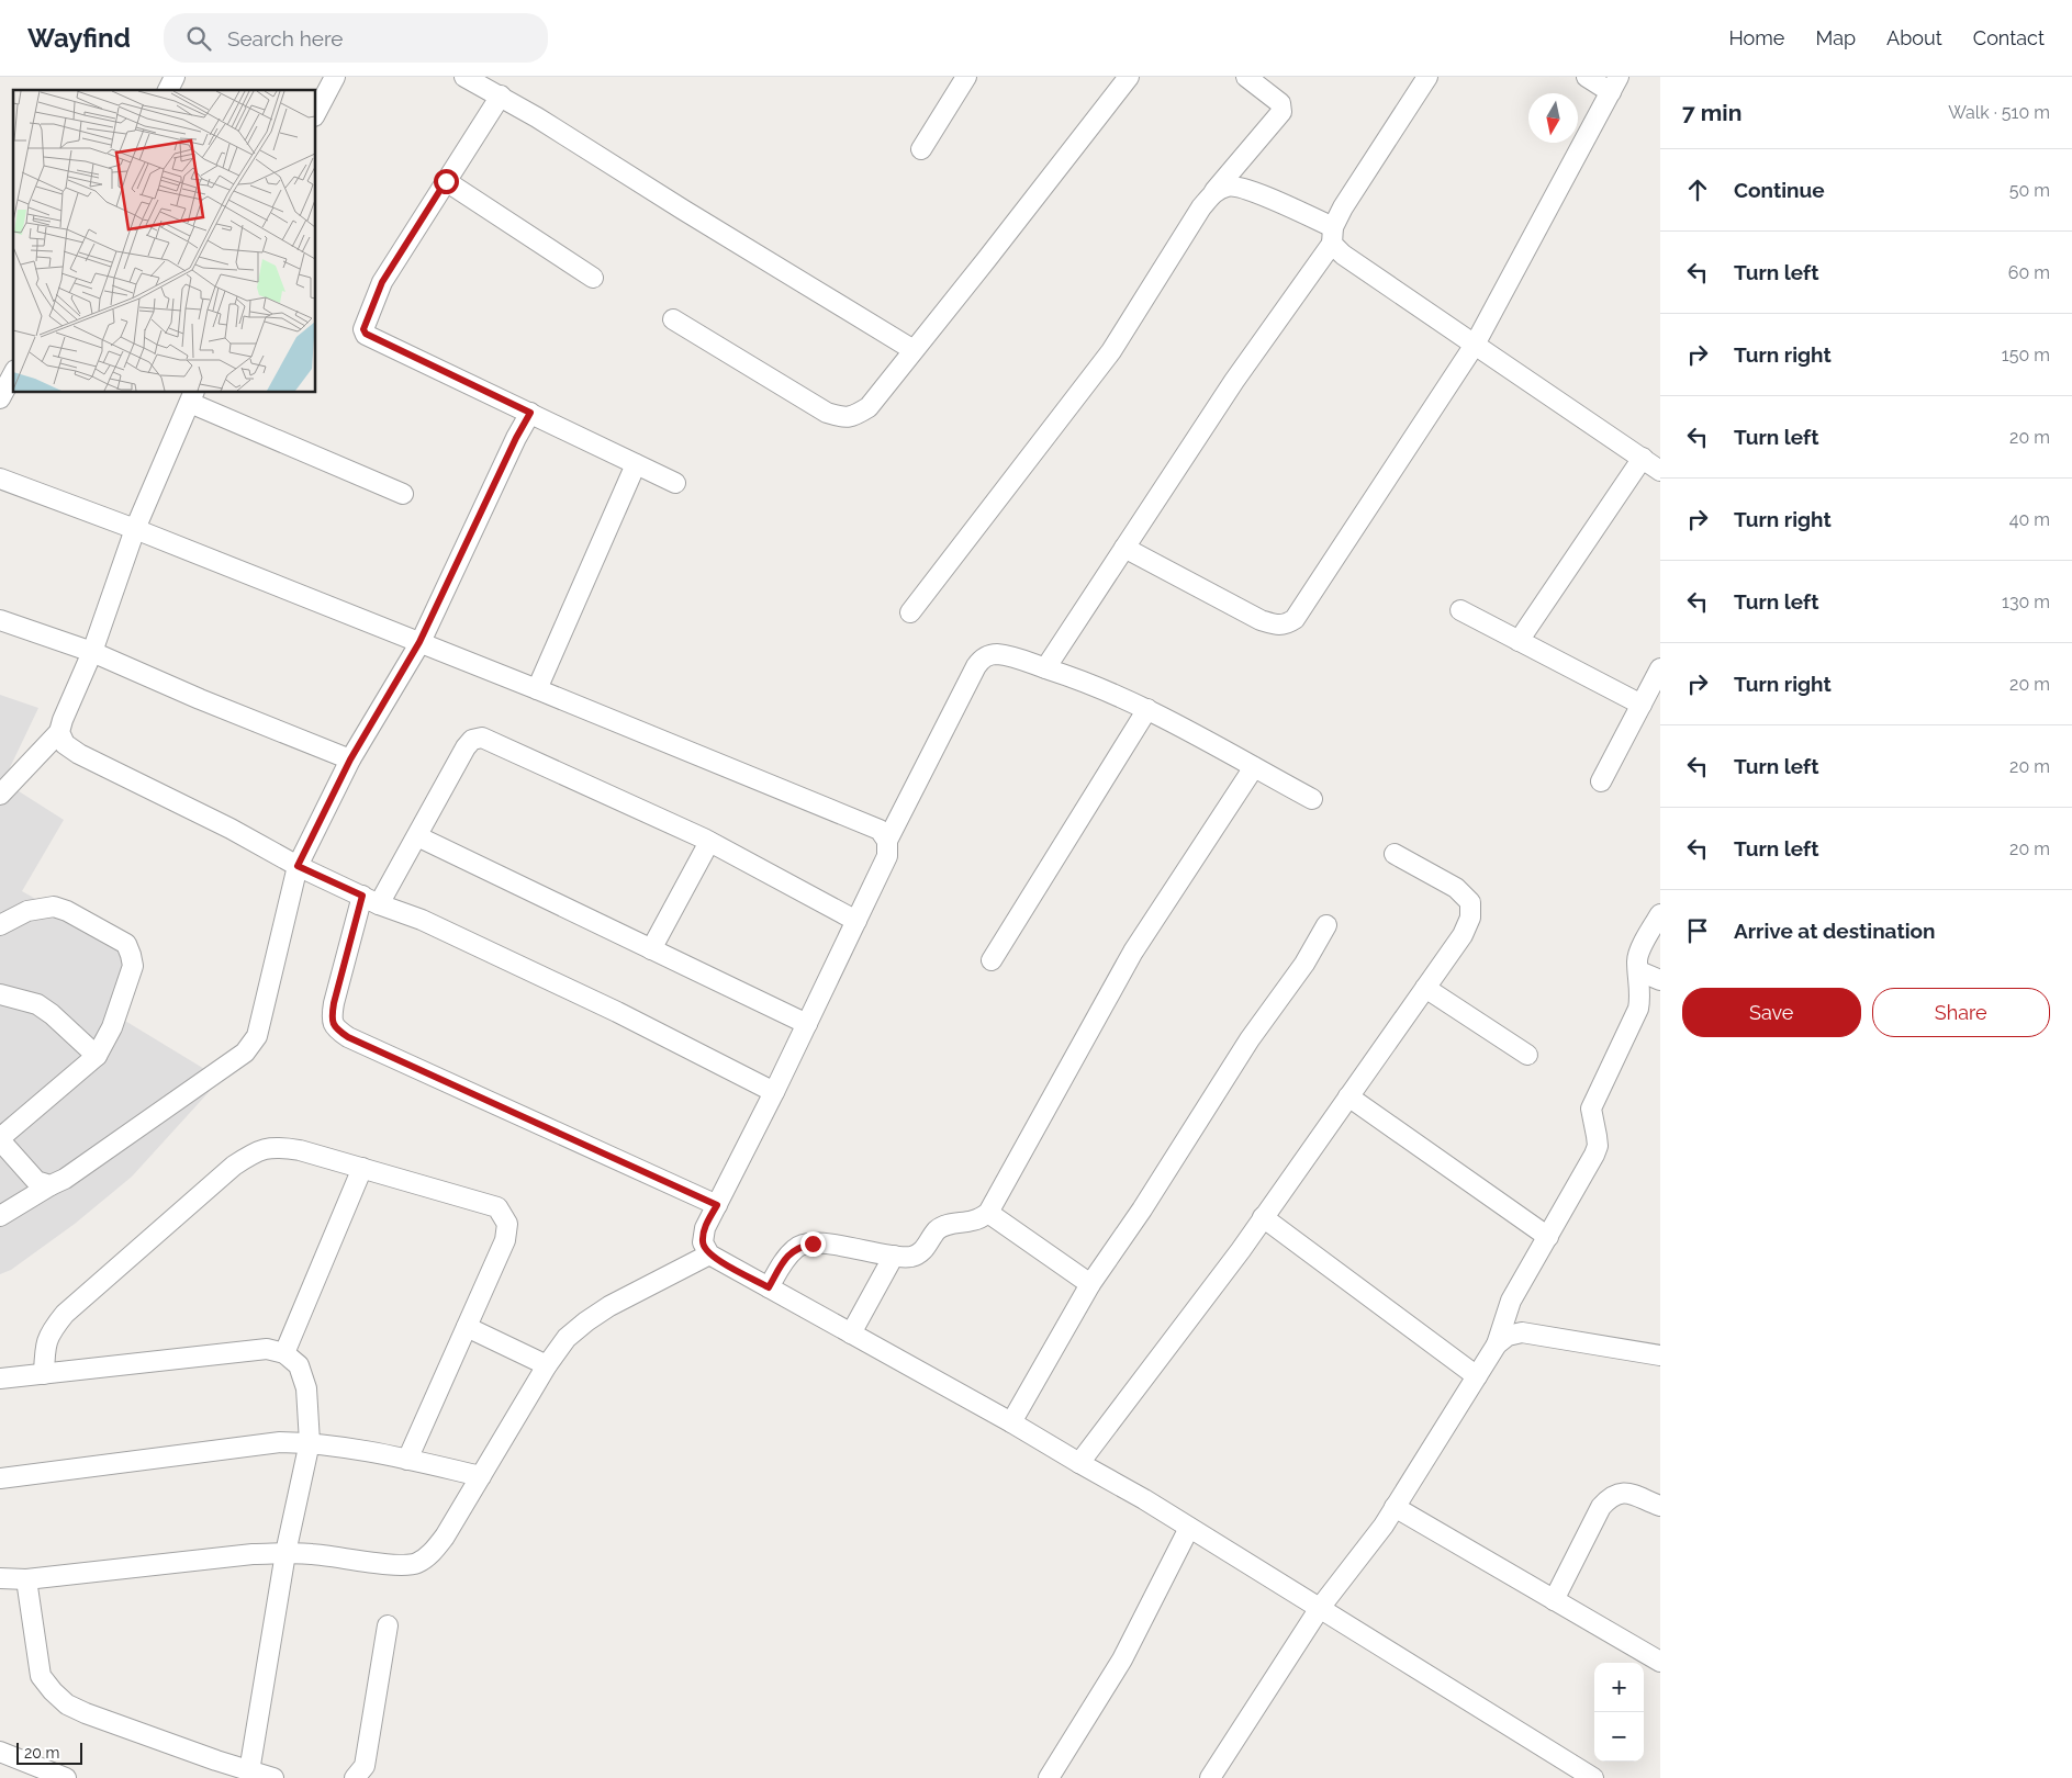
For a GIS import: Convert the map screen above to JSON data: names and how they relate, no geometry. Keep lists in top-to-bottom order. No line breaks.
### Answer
{"scale_bar":"20 m","north":"bottom","page":{"header":"Wayfind","search":"Search here","nav":["Home","Map","About","Contact"],"heading":["7 min","Walk · 510 m"],"list":[["Continue","50 m"],["Turn left","60 m"],["Turn right","150 m"],["Turn left","20 m"],["Turn right","40 m"],["Turn left","130 m"],["Turn right","20 m"],["Turn left","20 m"],["Turn left","20 m"],"Arrive at destination"],"buttons":["Save","Share"],"map_buttons":["+","−"],"scale":"20 m"}}
